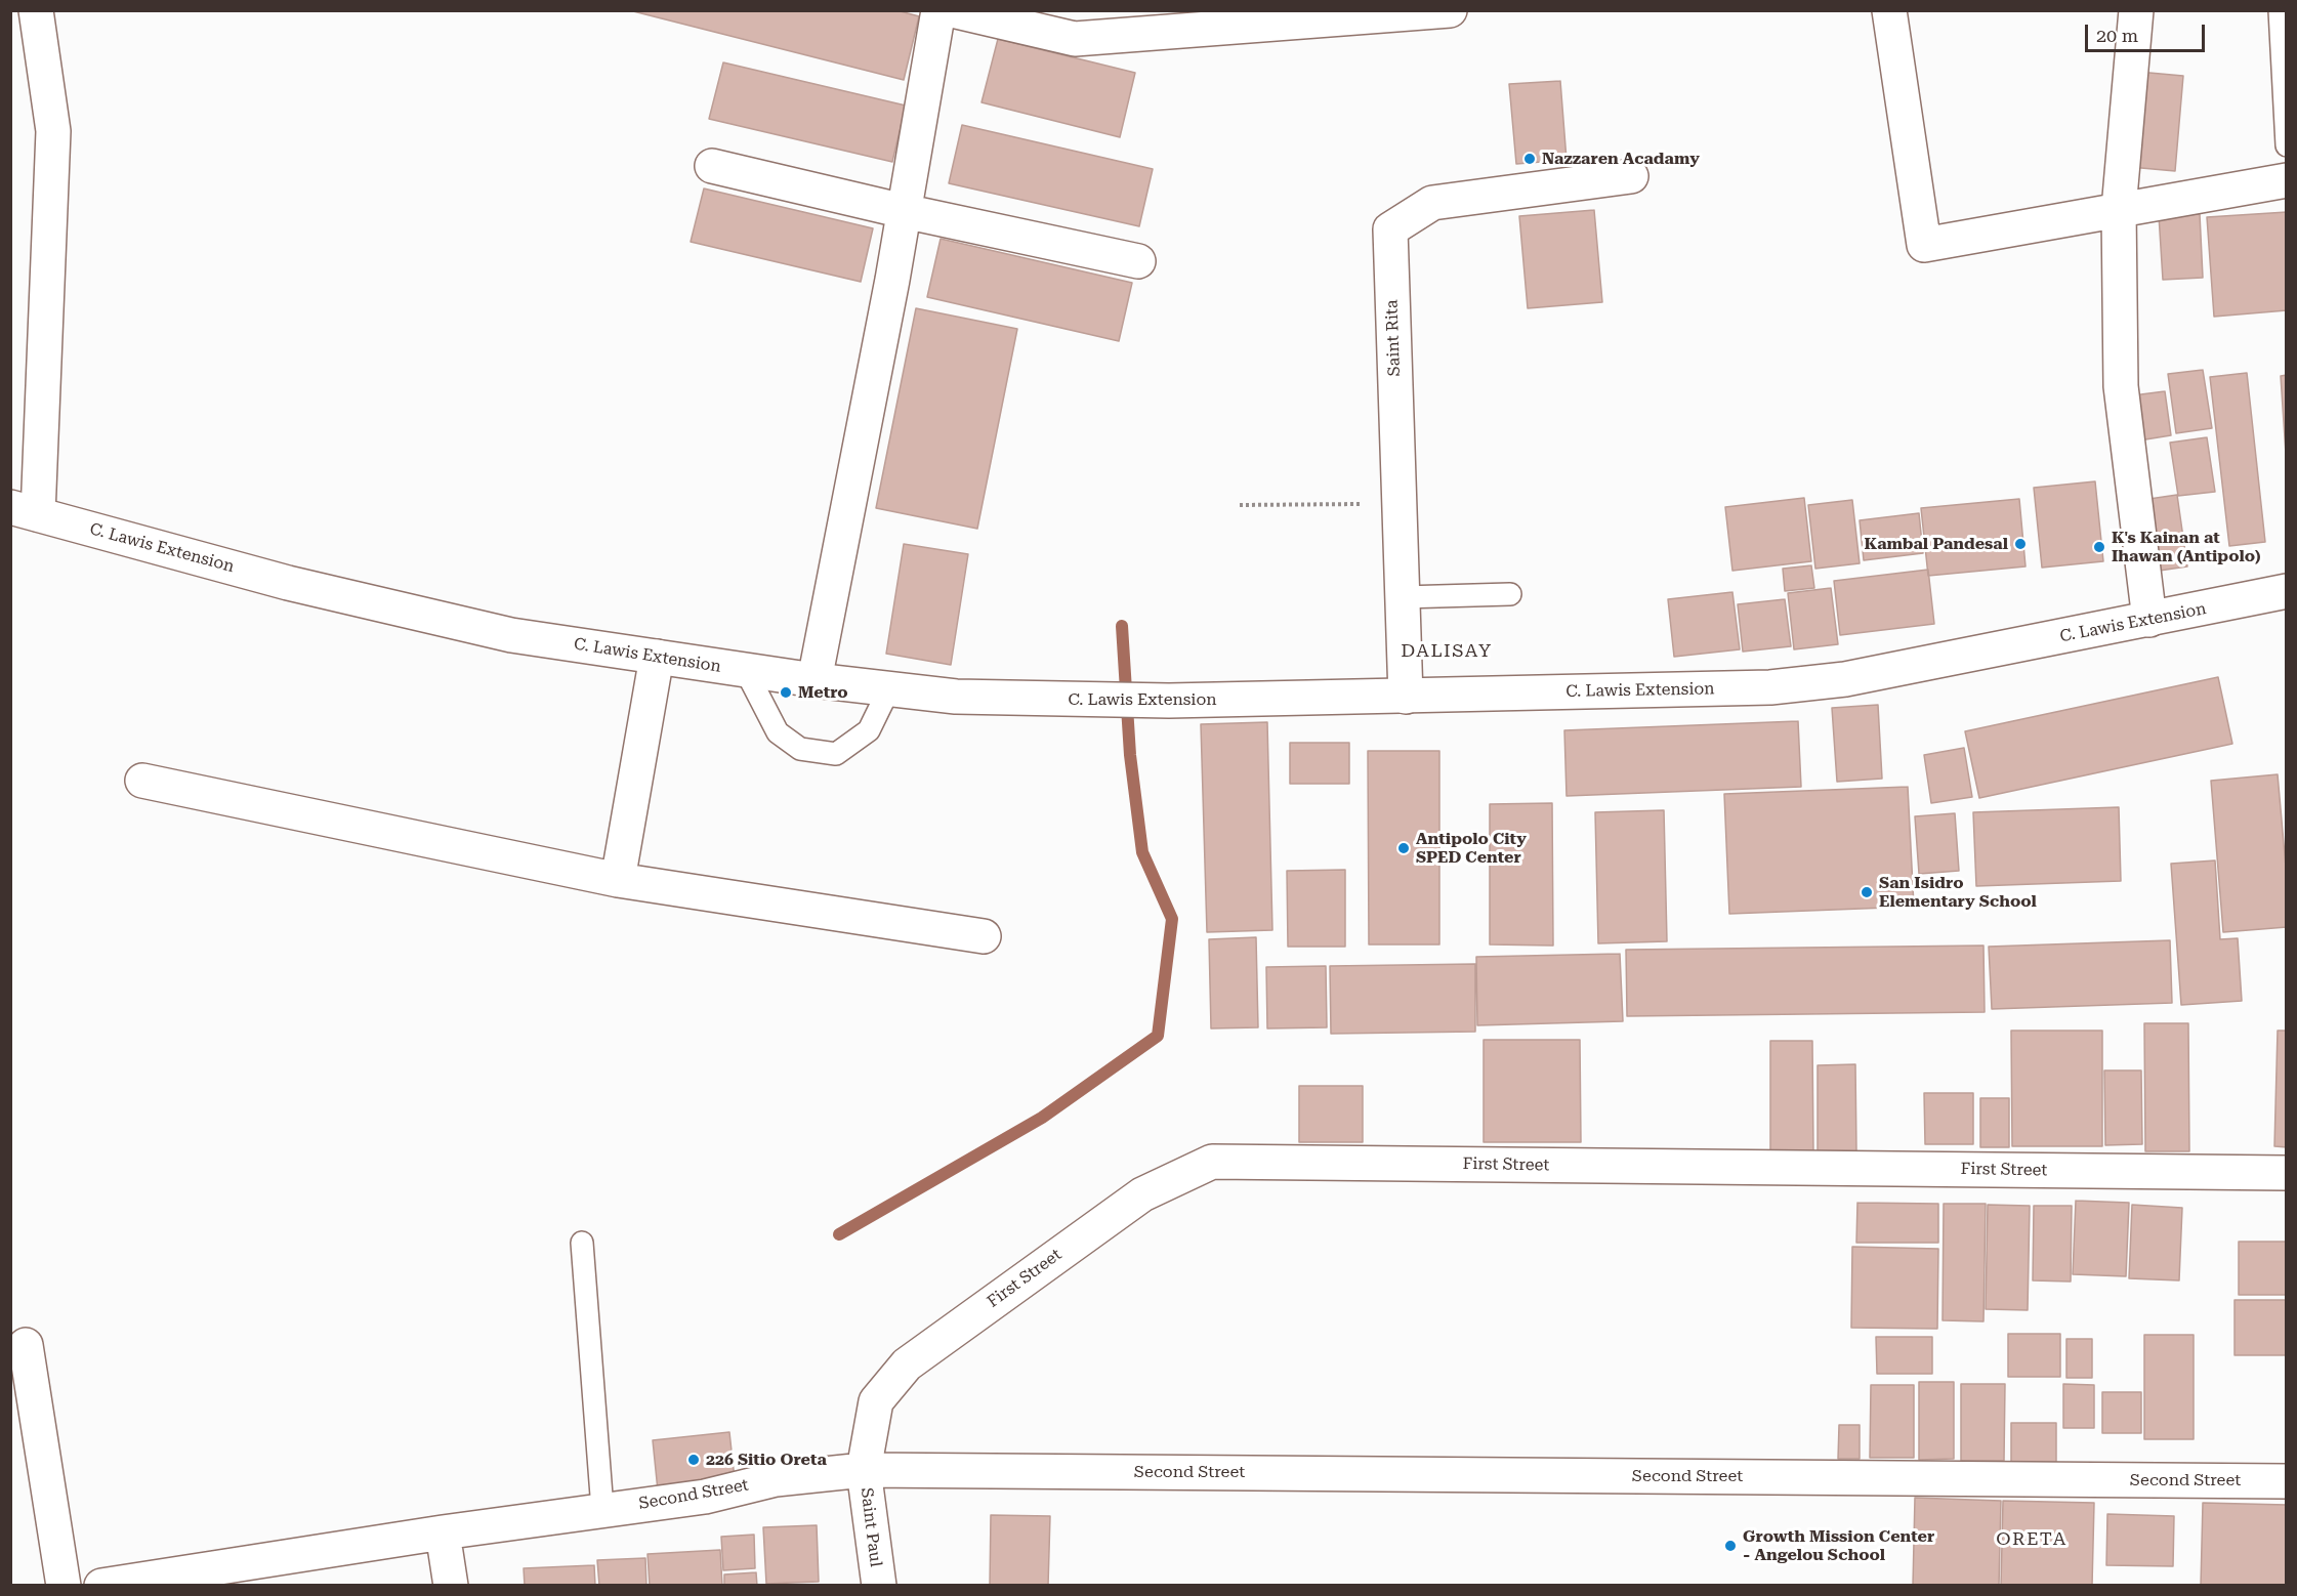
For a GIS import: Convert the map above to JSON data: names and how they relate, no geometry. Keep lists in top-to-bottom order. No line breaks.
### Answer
{"streets":{"street":["Saint Rita","C. Lawis Extension","First Street","Second Street","Saint Paul"]},"crossings":[["Saint Rita","C. Lawis Extension"],["First Street","Second Street"],["First Street","Saint Paul"],["Second Street","Saint Paul"]],"districts":["DALISAY","ORETA"],"places":["Nazzaren Acadamy","Kambal Pandesal","K's Kainan at Ihawan (Antipolo)","Metro","Antipolo City SPED Center","San Isidro Elementary School","226 Sitio Oreta","Growth Mission Center - Angelou School"],"scale_bar":"20 m"}
